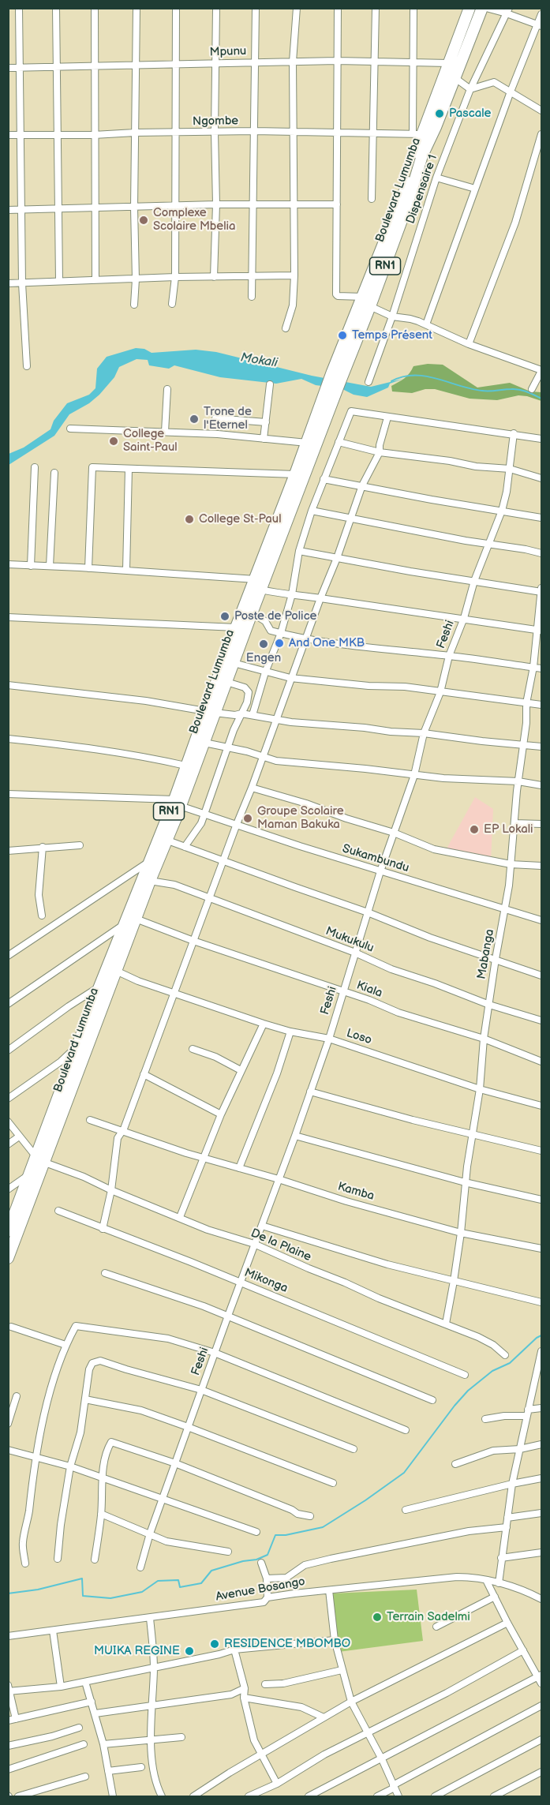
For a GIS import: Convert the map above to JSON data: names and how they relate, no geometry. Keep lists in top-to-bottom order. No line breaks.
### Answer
{"streets":{"highway":["Boulevard Lumumba","RN1"],"street":["Mpunu","Ngombe","Dispensaire 1","Feshi","Sukambundu","Mukukulu","Mabanga","Kiala","Loso","Kamba","De la Plaine","Mikonga","Avenue Bosango"]},"crossings":[["Boulevard Lumumba","Sukambundu"],["Boulevard Lumumba","Mukukulu"],["Boulevard Lumumba","Kiala"],["Boulevard Lumumba","Loso"],["Boulevard Lumumba","De la Plaine"],["Feshi","Sukambundu"],["Feshi","Mukukulu"],["Feshi","Kiala"],["Feshi","Loso"],["Feshi","Kamba"],["Feshi","De la Plaine"],["Feshi","Mikonga"],["Sukambundu","Mabanga"],["Mukukulu","Mabanga"],["Mabanga","Kiala"],["Mabanga","Loso"],["Mabanga","Kamba"],["Mabanga","De la Plaine"]],"water":["Mokali"],"places":["Pascale","Complexe Scolaire Mbelia","Temps Présent","Trone de l'Eternel","College Saint-Paul","College St-Paul","Poste de Police","And One MKB","Engen","Groupe Scolaire Maman Bakuka","EP Lokali","Terrain Sadelmi","RESIDENCE MBOMBO","MUIKA REGINE"]}
